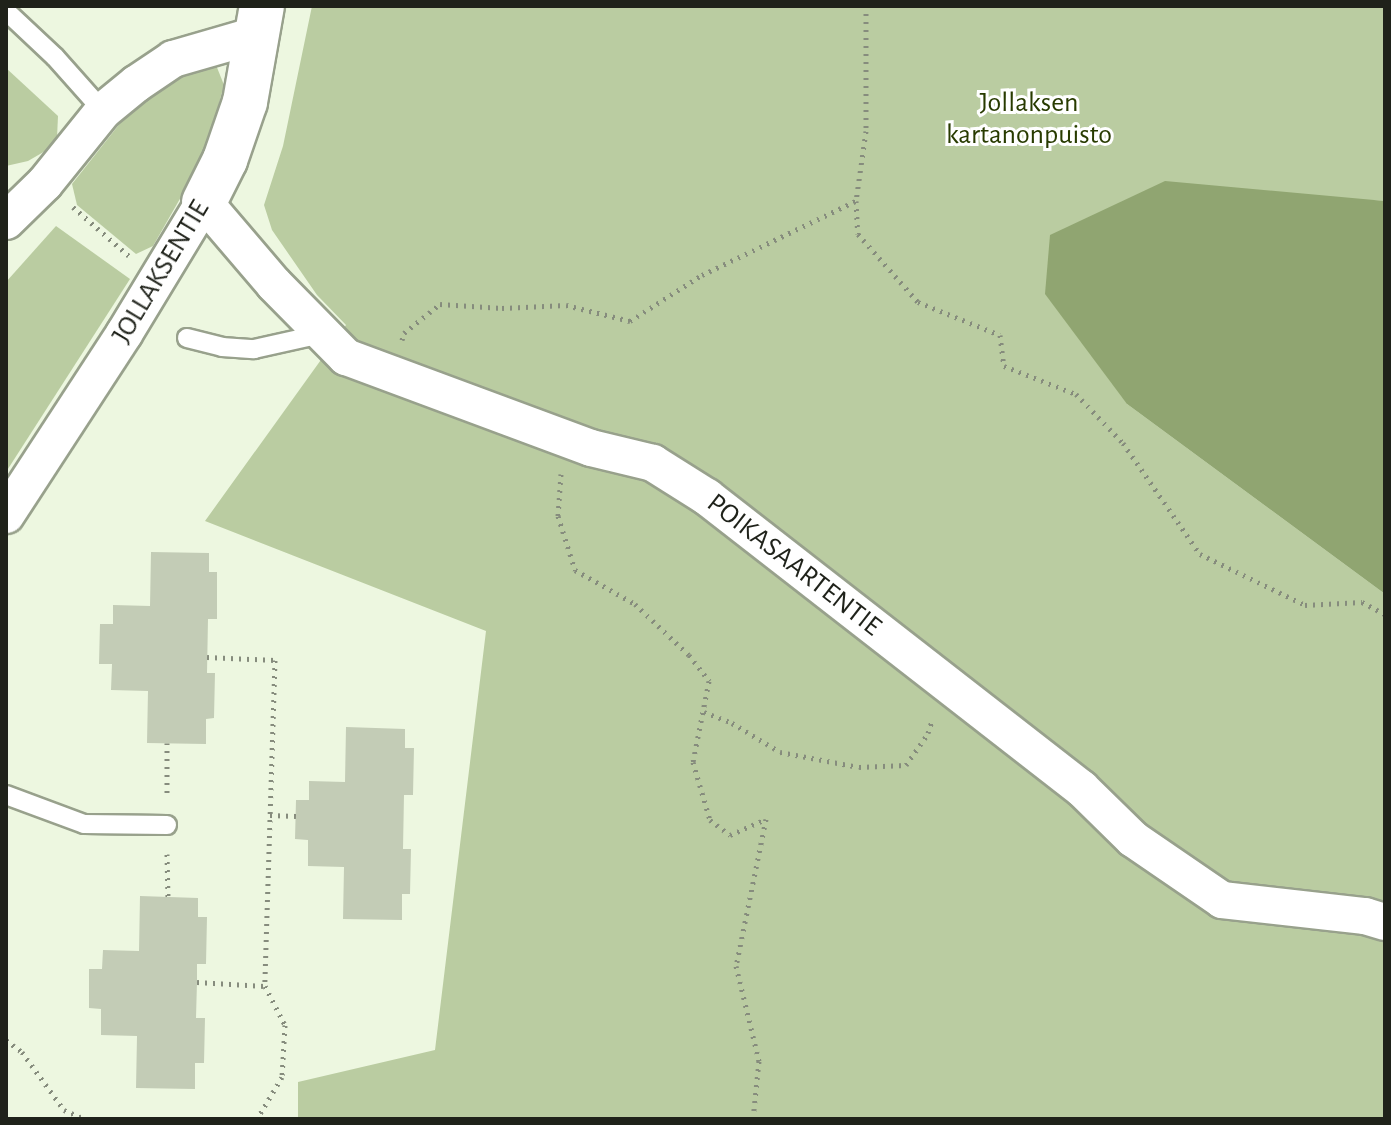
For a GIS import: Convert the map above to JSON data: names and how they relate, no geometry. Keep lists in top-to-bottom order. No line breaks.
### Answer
{"streets":{"street":["JOLLAKSENTIE","POIKASAARTENTIE"]},"crossings":[["JOLLAKSENTIE","POIKASAARTENTIE"]],"parks":["Jollaksen kartanonpuisto"]}
